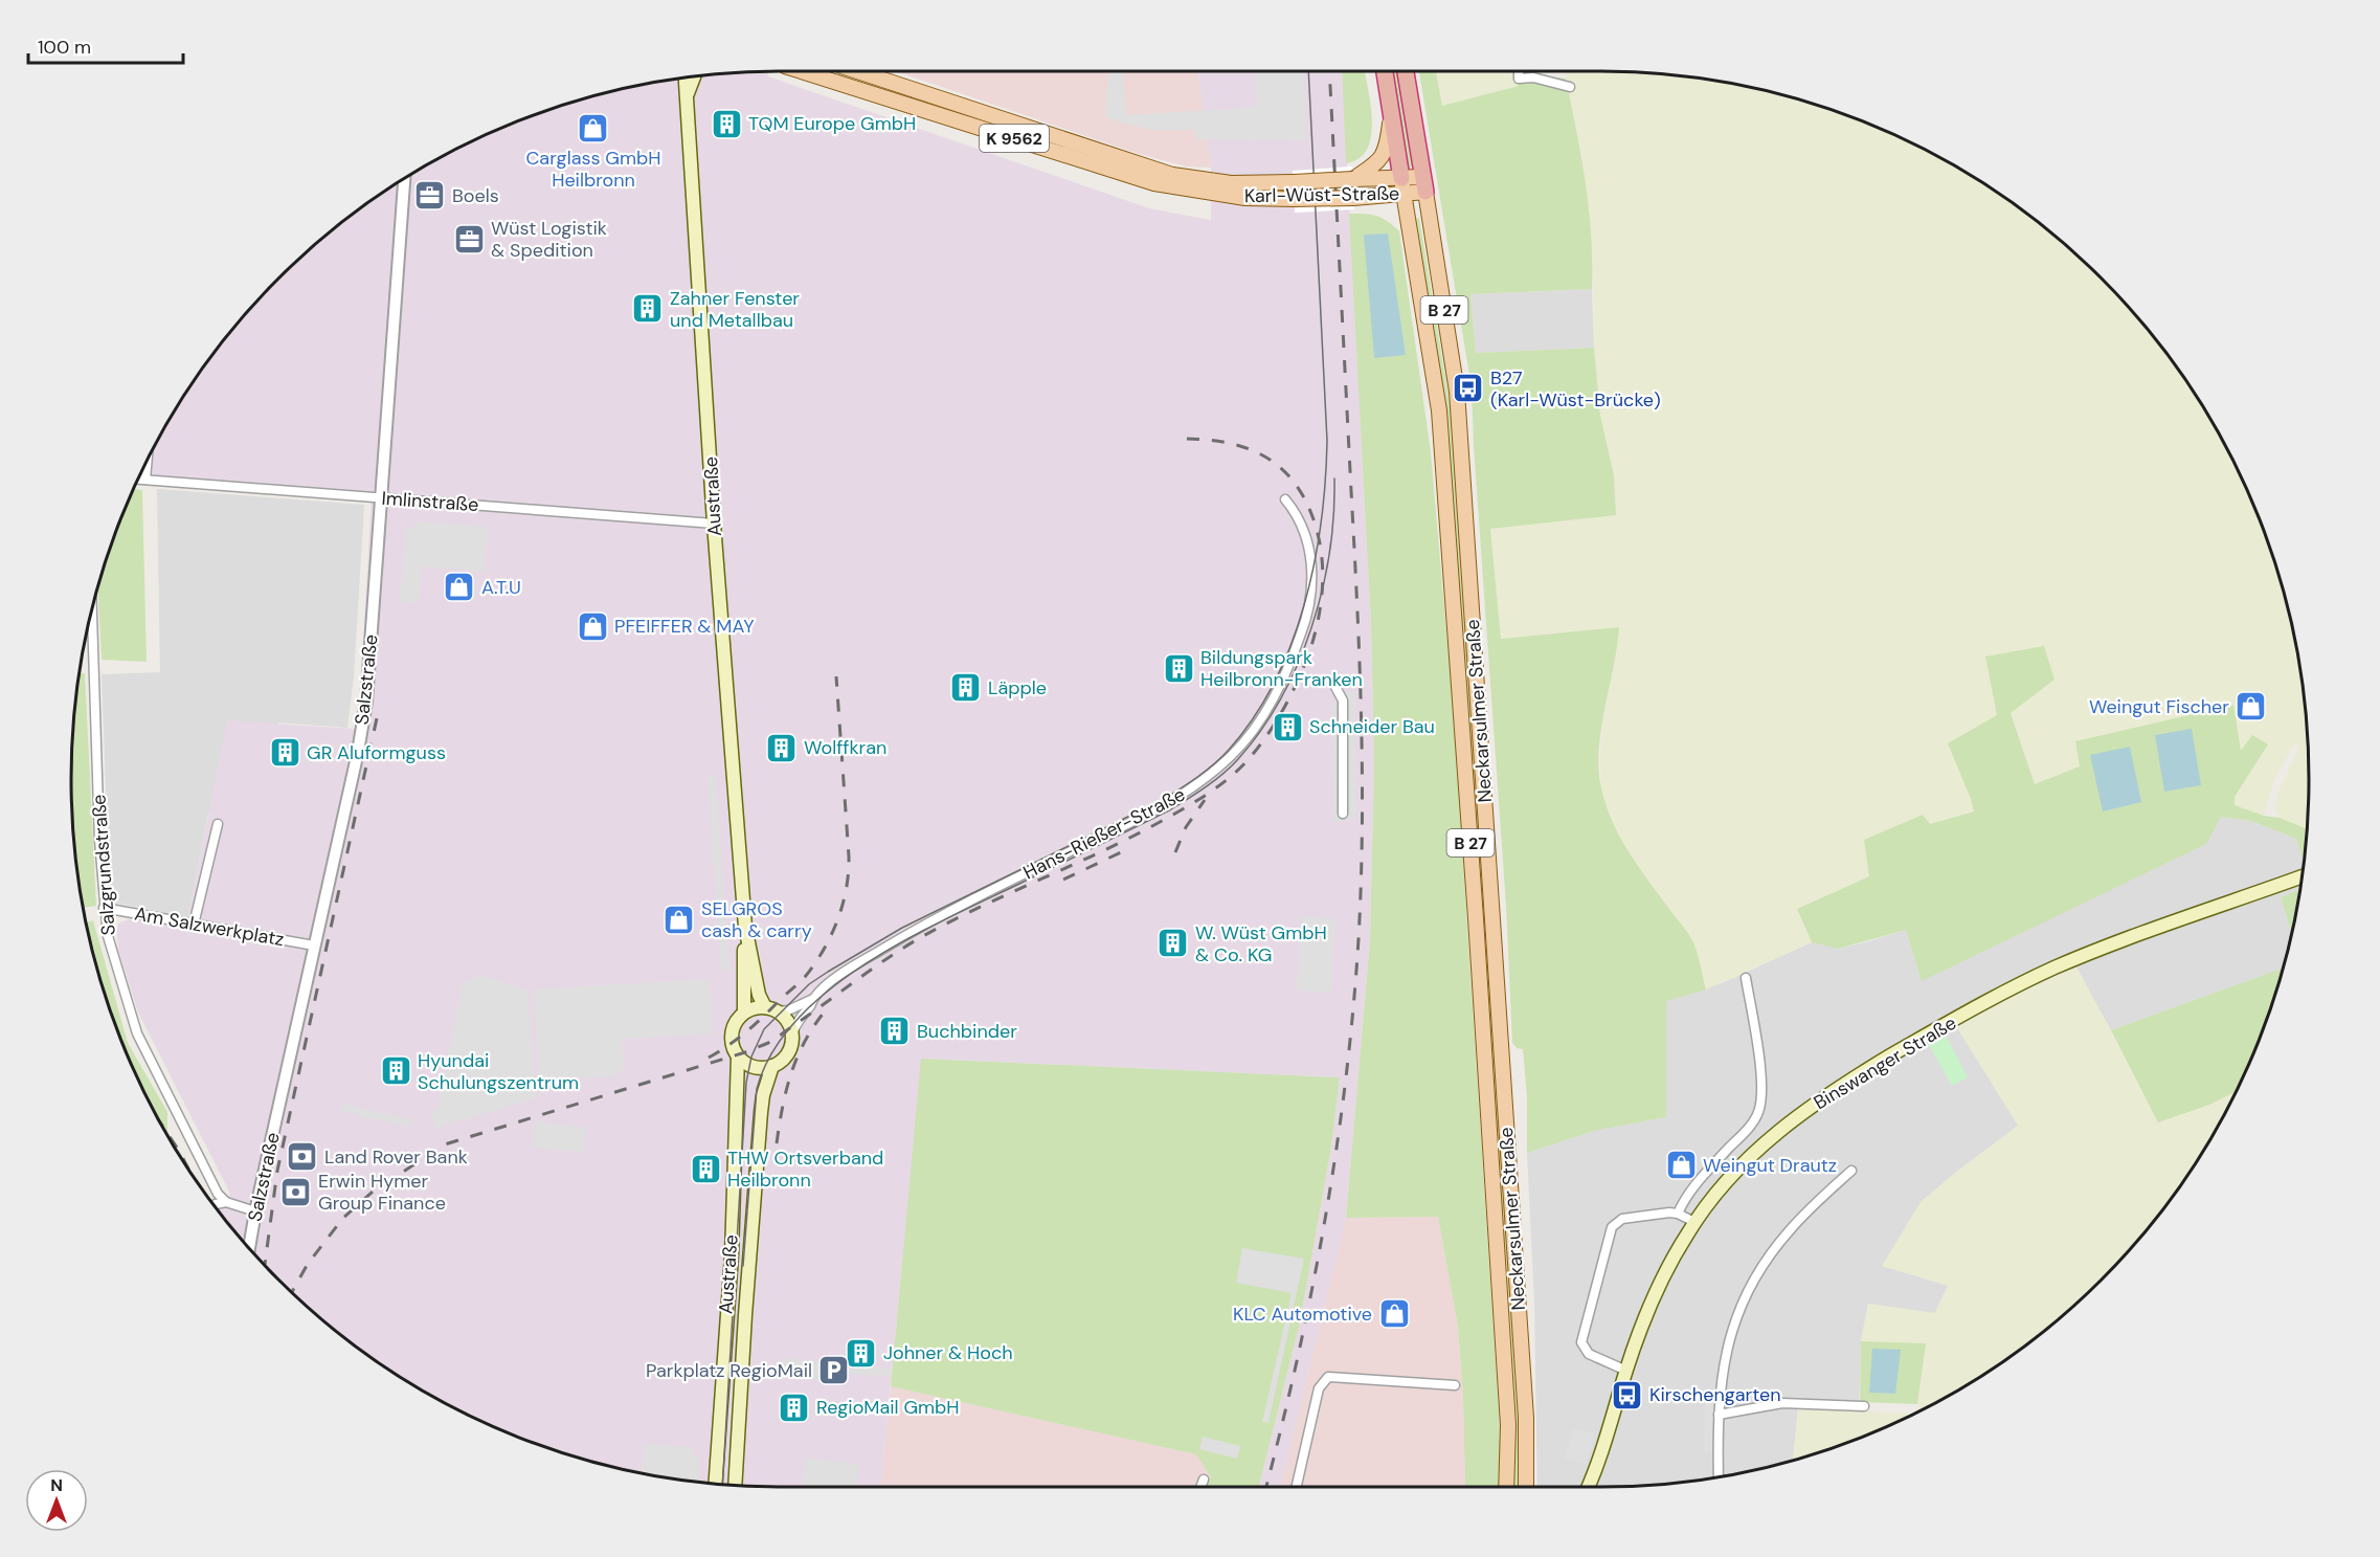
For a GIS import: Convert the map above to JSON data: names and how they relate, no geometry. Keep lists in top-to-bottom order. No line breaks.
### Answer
{"streets":{"highway":["B 27"],"main road":["K 9562","Karl-Wüst-Straße","Austraße","Neckarsulmer Straße","Binswanger Straße"],"street":["Imlinstraße","Salzstraße","Hans-Rießer-Straße","Salzgrundstraße","Am Salzwerkplatz"]},"crossings":[["Karl-Wüst-Straße","B 27"],["Karl-Wüst-Straße","Neckarsulmer Straße"],["B 27","Neckarsulmer Straße"],["Austraße","Imlinstraße"],["Austraße","Hans-Rießer-Straße"],["Imlinstraße","Salzstraße"],["Salzstraße","Am Salzwerkplatz"],["Salzgrundstraße","Am Salzwerkplatz"]],"places":{"building":["TQM Europe GmbH","Zahner Fenster und Metallbau","Bildungspark Heilbronn-Franken","Läpple","Schneider Bau","Wolffkran","GR Aluformguss","W. Wüst GmbH & Co. KG","Buchbinder","Hyundai Schulungszentrum","THW Ortsverband Heilbronn","Johner & Hoch","RegioMail GmbH"],"shop":["Carglass GmbH Heilbronn","A.T.U","PFEIFFER & MAY","Weingut Fischer","SELGROS cash & carry","Weingut Drautz","KLC Automotive"],"office":["Boels","Wüst Logistik & Spedition"],"bus stop":["B27 (Karl-Wüst-Brücke)","Kirschengarten"],"bank":["Land Rover Bank","Erwin Hymer Group Finance"],"parking":["Parkplatz RegioMail"]},"scale_bar":"100 m","north":"top"}
